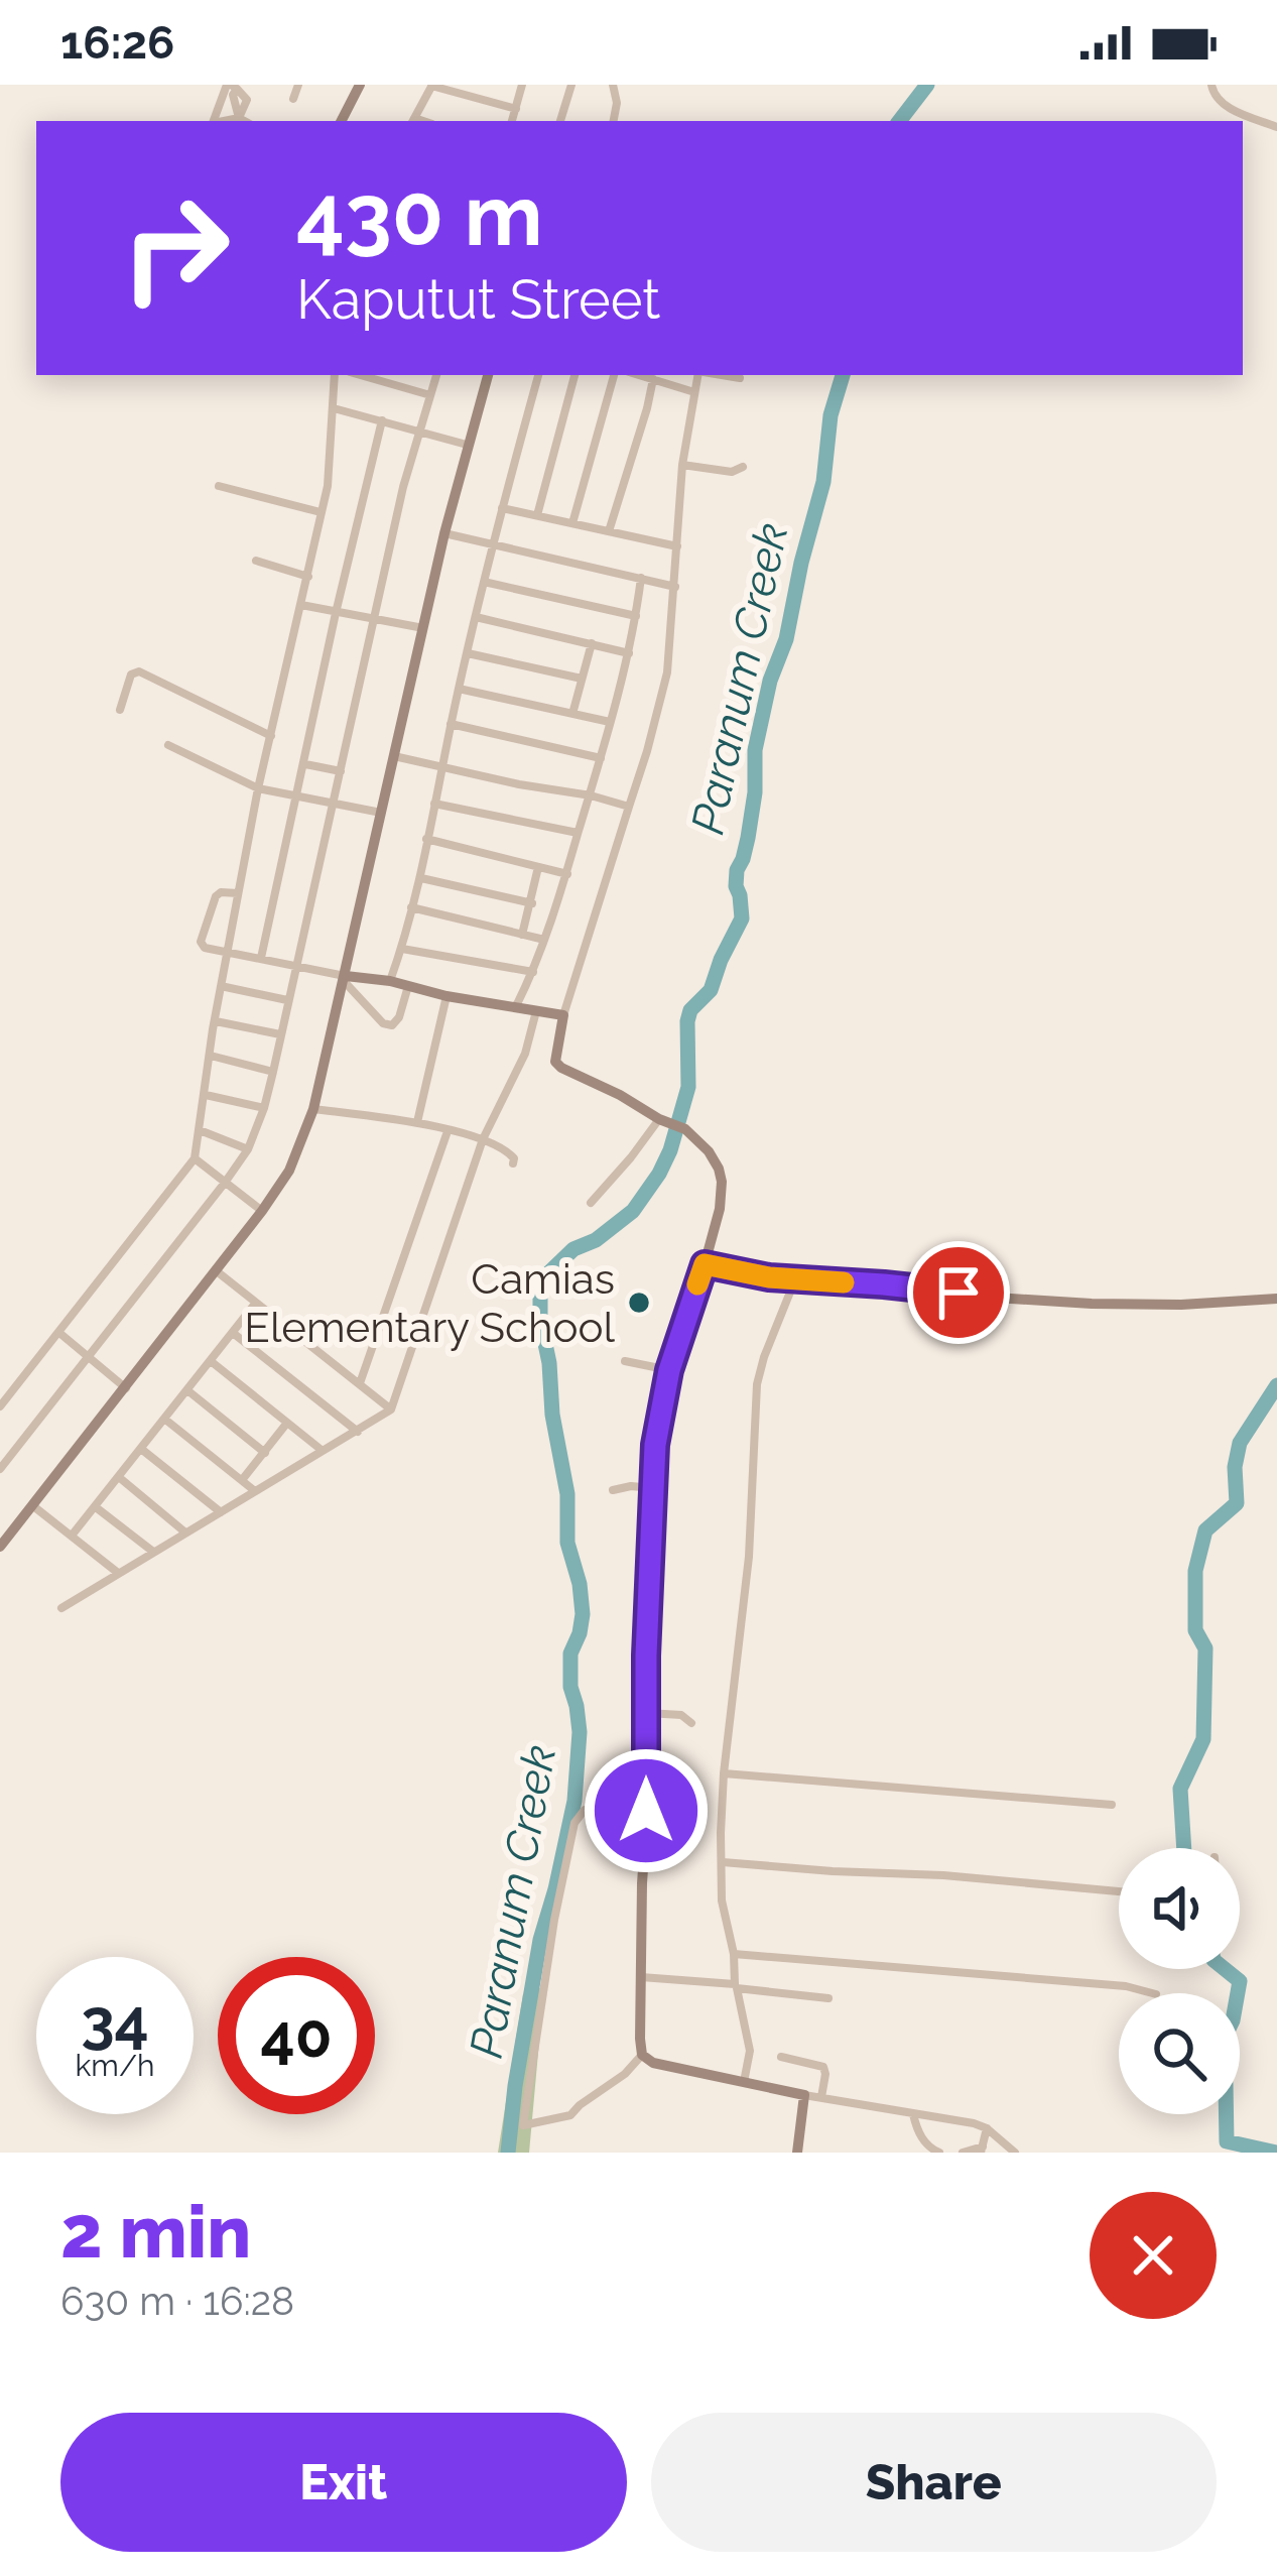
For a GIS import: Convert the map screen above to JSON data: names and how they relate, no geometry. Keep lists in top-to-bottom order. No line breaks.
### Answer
{"water":["Paranum Creek"],"places":["Camias Elementary School"],"page":{"status":"16:26","turn":["430 m","Kaputut Street"],"speed":"34 km/h","limit":"40","heading":["2 min","630 m · 16:28"],"buttons":["Exit","Share"]}}
